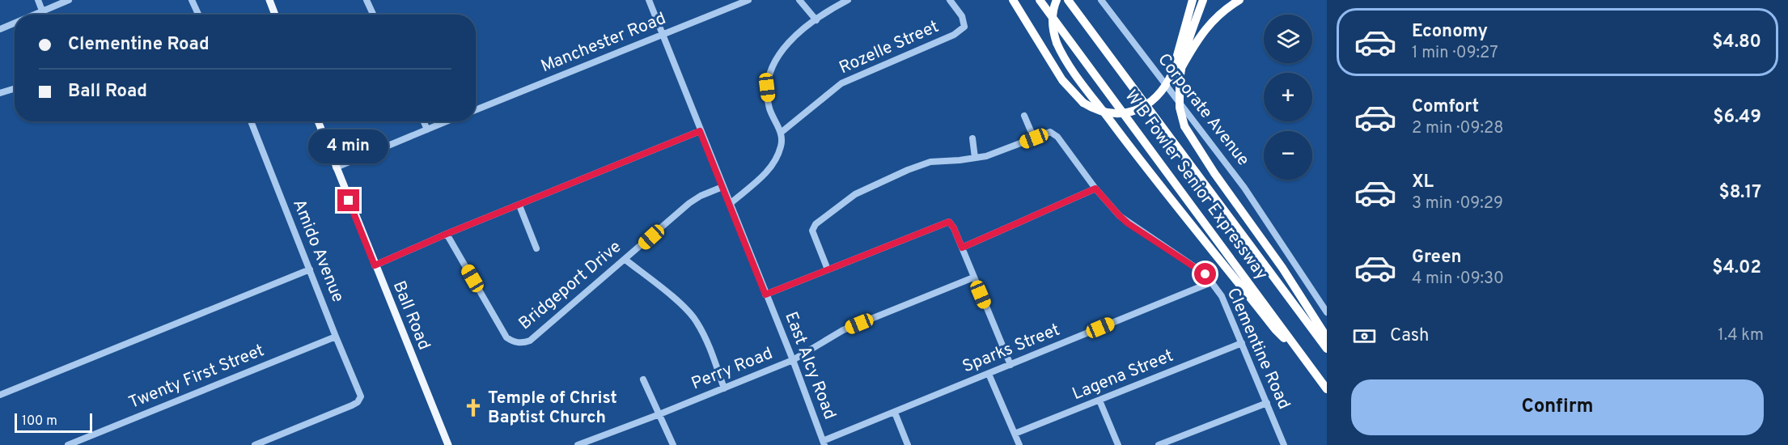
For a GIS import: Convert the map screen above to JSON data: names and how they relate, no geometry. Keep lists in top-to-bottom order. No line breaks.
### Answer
{"streets":{"highway":["W B Fowler Senior Expressway"],"main road":["Ball Road"],"street":["Manchester Road","Rozelle Street","Corporate Avenue","Amido Avenue","Bridgeport Drive","Sparks Street","Clementine Road","East Alcy Road","Perry Road","Lagena Street","Twenty First Street"]},"crossings":[["Manchester Road","East Alcy Road"],["Amido Avenue","Twenty First Street"],["Bridgeport Drive","East Alcy Road"],["Sparks Street","Clementine Road"],["Sparks Street","East Alcy Road"],["Clementine Road","Lagena Street"],["East Alcy Road","Perry Road"]],"places":{"church":["Temple of Christ Baptist Church"]},"scale_bar":"100 m","page":{"list":[{"name":"Economy","note":"1 min · 09:27","value":"$4.80"},{"name":"Comfort","note":"2 min · 09:28","value":"$6.49"},{"name":"XL","note":"3 min · 09:29","value":"$8.17"},{"name":"Green","note":"4 min · 09:30","value":"$4.02"}],"map_buttons":["+","−"],"banner":["Clementine Road","Ball Road"],"bubble":"4 min","pay":["Cash","1.4 km"],"buttons":"Confirm","scale":"100 m"}}
